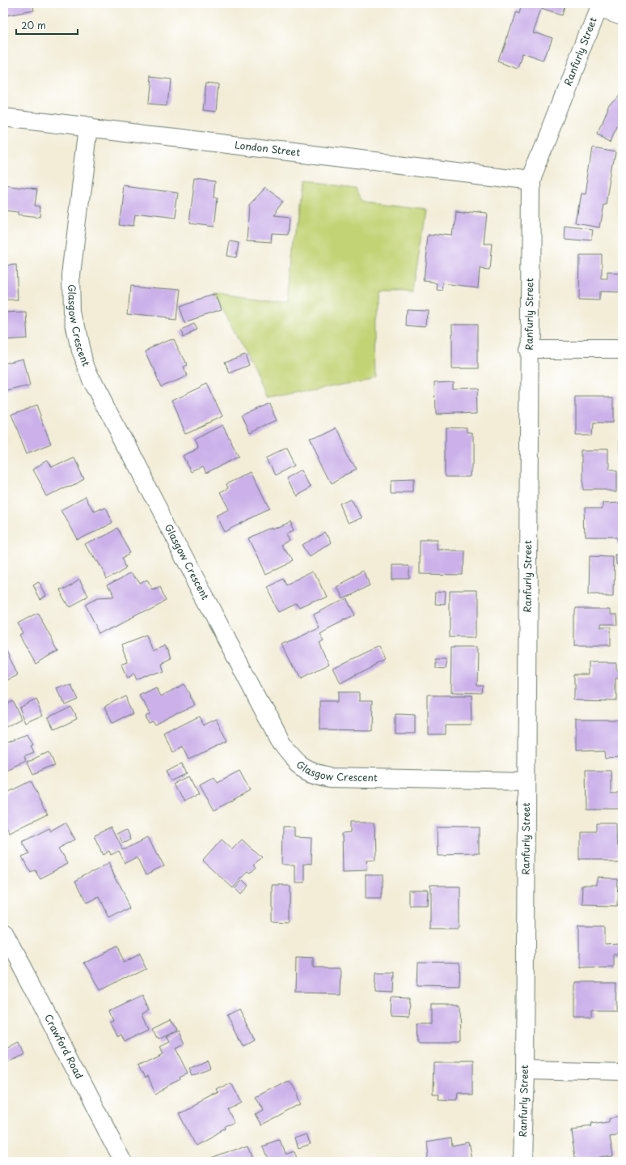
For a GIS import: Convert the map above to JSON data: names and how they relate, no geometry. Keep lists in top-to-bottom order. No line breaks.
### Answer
{"streets":{"street":["Ranfurly Street","London Street","Glasgow Crescent","Crawford Road"]},"crossings":[["Ranfurly Street","London Street"],["Ranfurly Street","Glasgow Crescent"],["London Street","Glasgow Crescent"]],"scale_bar":"20 m"}
